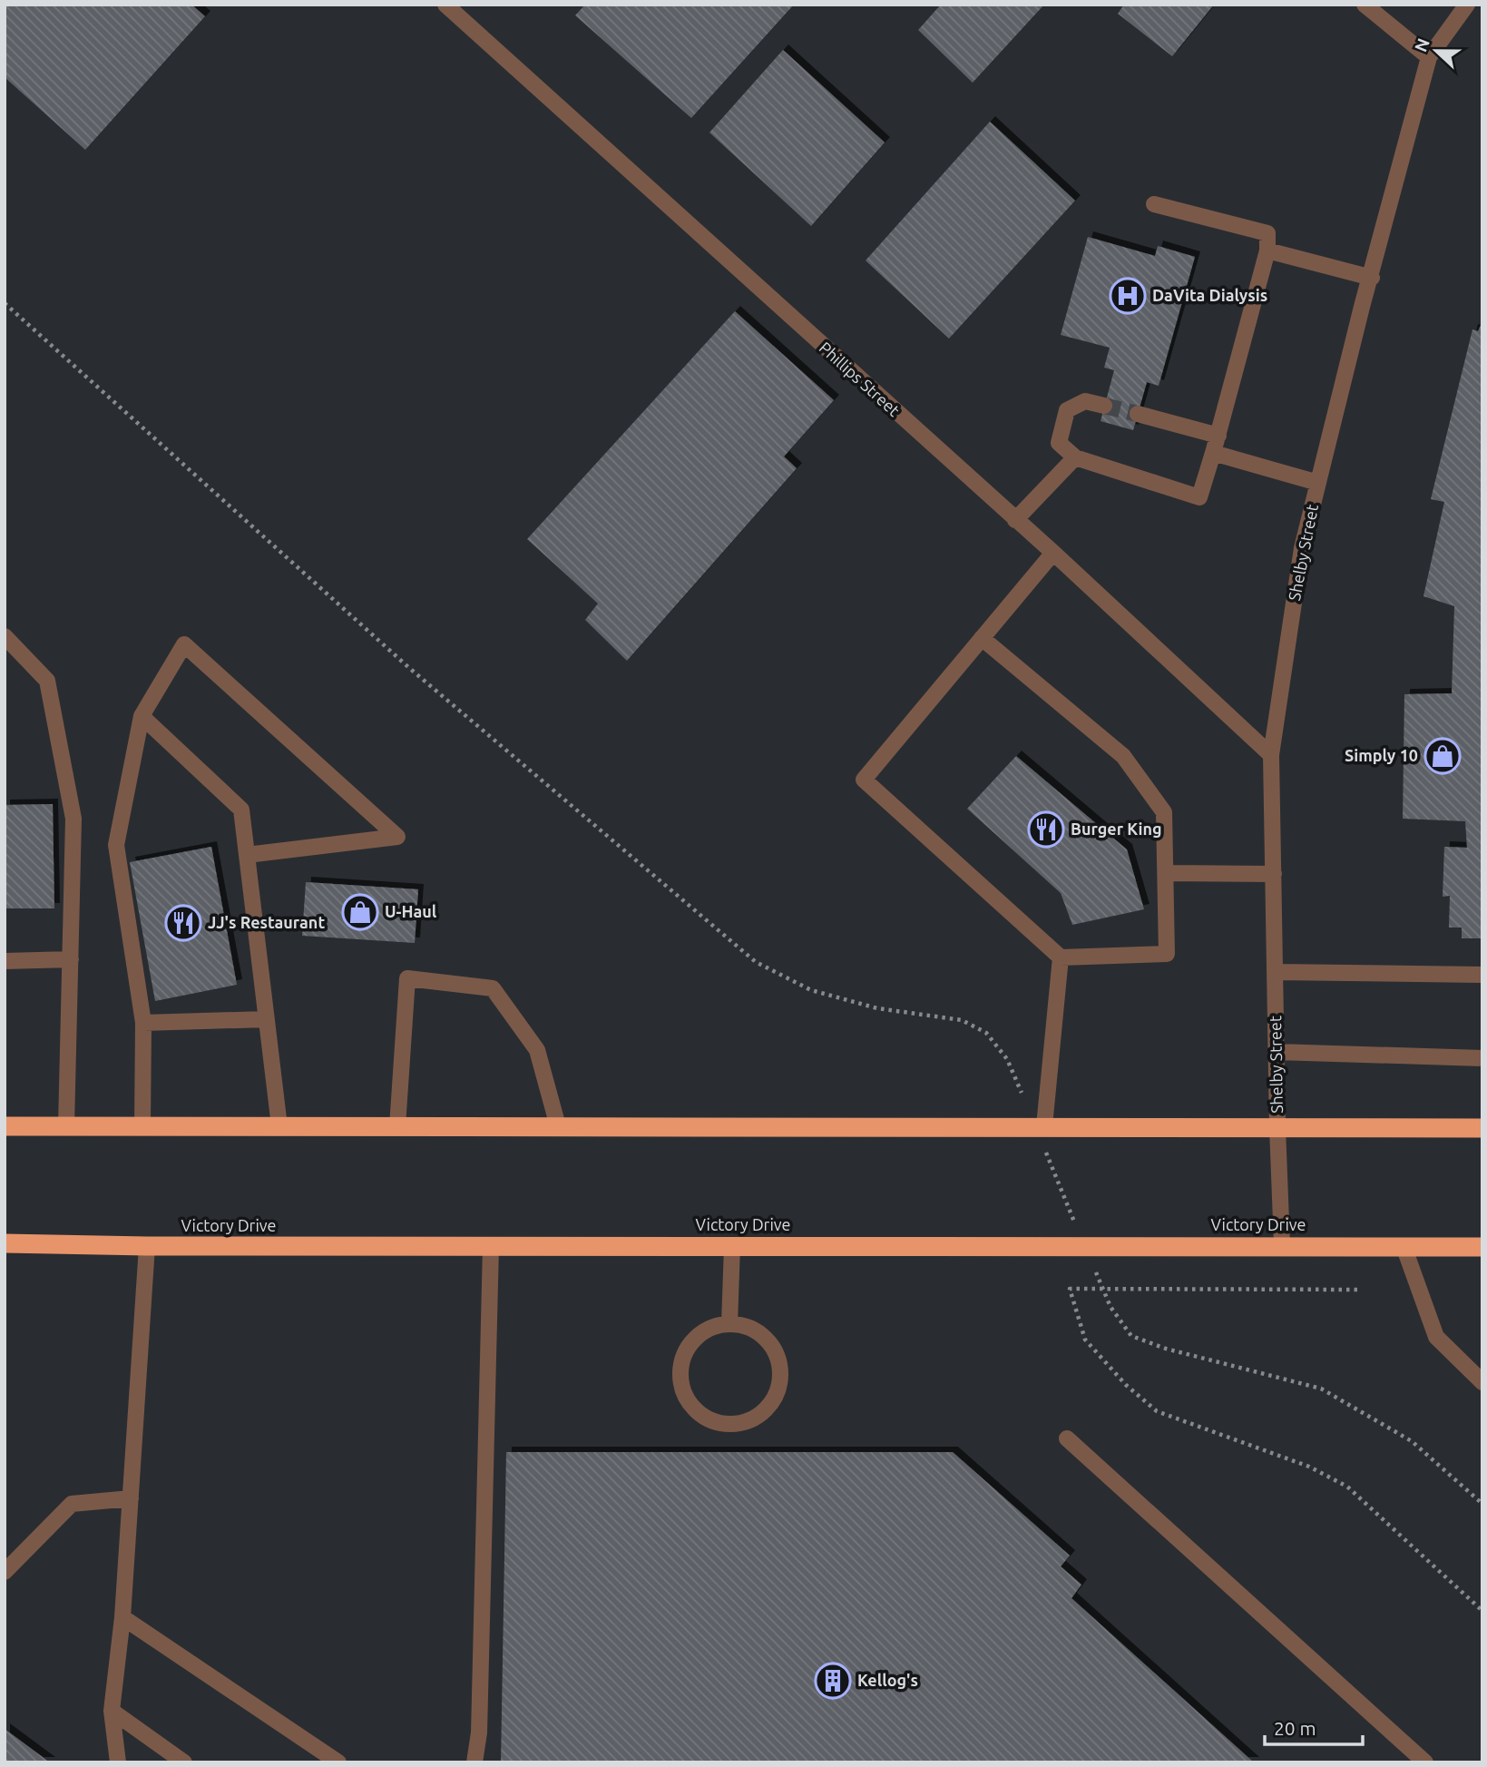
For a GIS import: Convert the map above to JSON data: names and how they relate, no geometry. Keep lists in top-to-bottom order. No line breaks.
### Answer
{"streets":{"highway":["Victory Drive"],"street":["Phillips Street","Shelby Street"]},"crossings":[["Phillips Street","Shelby Street"],["Shelby Street","Victory Drive"]],"places":{"hospital":["DaVita Dialysis"],"shop":["Simply 10","U-Haul"],"restaurant":["Burger King","JJ's Restaurant"],"building":["Kellog's"]},"scale_bar":"20 m","north":"left"}
